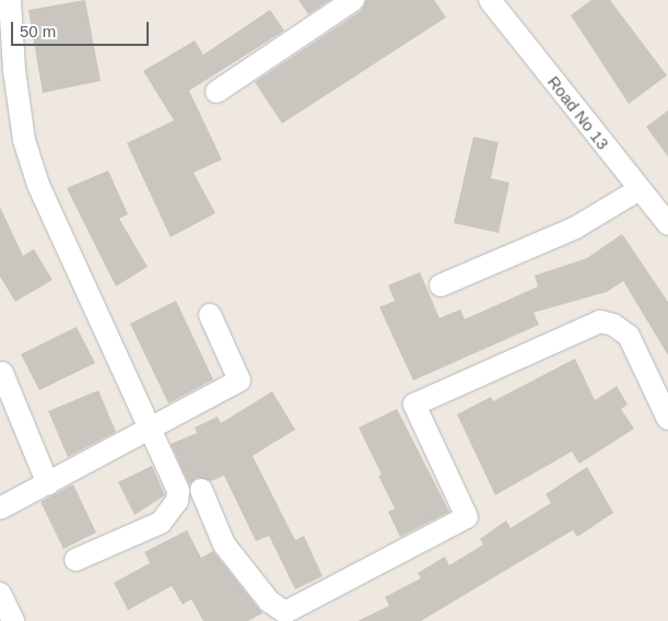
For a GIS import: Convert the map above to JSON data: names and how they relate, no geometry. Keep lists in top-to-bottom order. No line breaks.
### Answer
{"streets":{"street":["Road No 13"]},"scale_bar":"50 m"}
